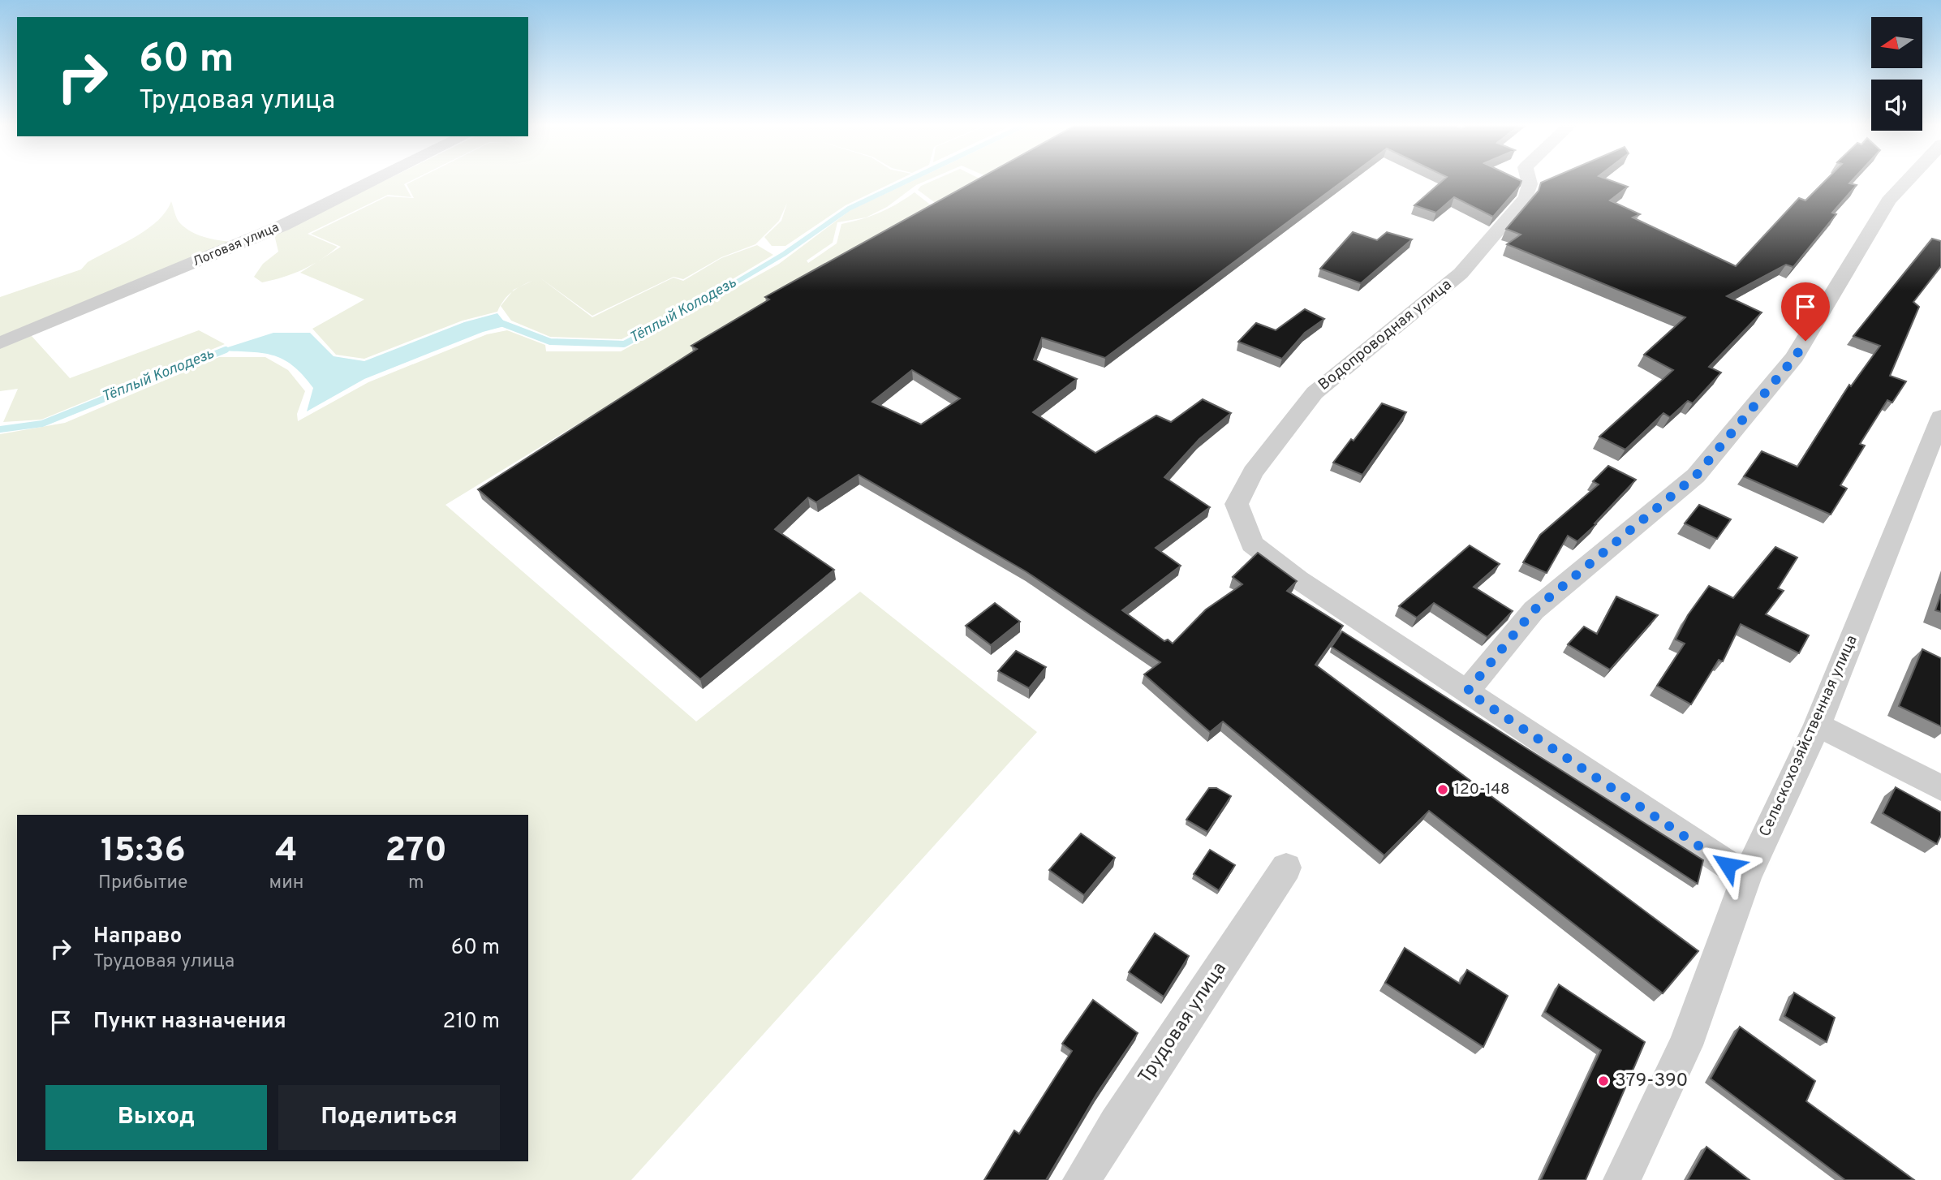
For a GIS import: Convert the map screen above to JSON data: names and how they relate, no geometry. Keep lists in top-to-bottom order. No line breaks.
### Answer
{"streets":{"street":["Логовая улица","Водопроводная улица","Сельскохозяйственная улица","Трудовая улица"]},"crossings":[["Водопроводная улица","Сельскохозяйственная улица"]],"water":["Тёплый Колодезь"],"places":["120-148","379-390"],"north":"left","page":{"turn":["60 m","Трудовая улица"],"eta":["15:36","Прибытие","4","мин","270","m"],"list":[{"name":"Направо","note":"Трудовая улица","value":"60 m"},{"name":"Пункт назначения","value":"210 m"}],"buttons":["Выход","Поделиться"]}}
